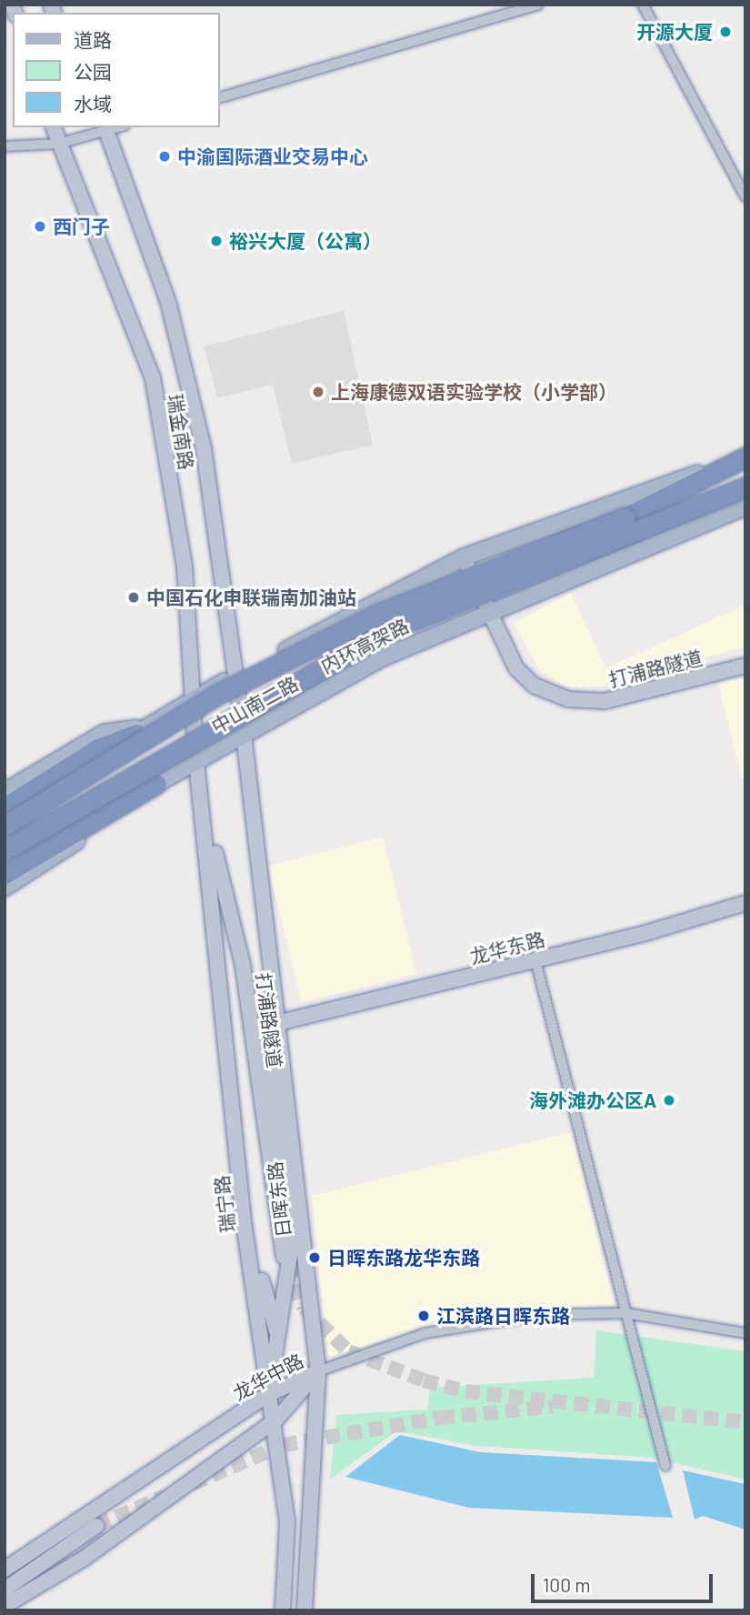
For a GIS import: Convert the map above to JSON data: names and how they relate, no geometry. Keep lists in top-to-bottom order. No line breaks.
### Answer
{"streets":{"highway":["内环高架路"],"main road":["瑞金南路","打浦路隧道","中山南二路","龙华东路","日晖东路","瑞宁路","龙华中路"]},"crossings":[["瑞金南路","中山南二路"],["瑞金南路","日晖东路"],["打浦路隧道","中山南二路"],["打浦路隧道","瑞宁路"],["中山南二路","日晖东路"],["龙华东路","日晖东路"],["日晖东路","瑞宁路"],["日晖东路","龙华中路"],["瑞宁路","龙华中路"]],"places":["开源大厦","中渝国际酒业交易中心","西门子","裕兴大厦（公寓）","上海康德双语实验学校（小学部）","中国石化申联瑞南加油站","海外滩办公区A","日晖东路龙华东路","江滨路日晖东路"],"legend":["道路","公园","水域"],"scale_bar":"100 m"}
